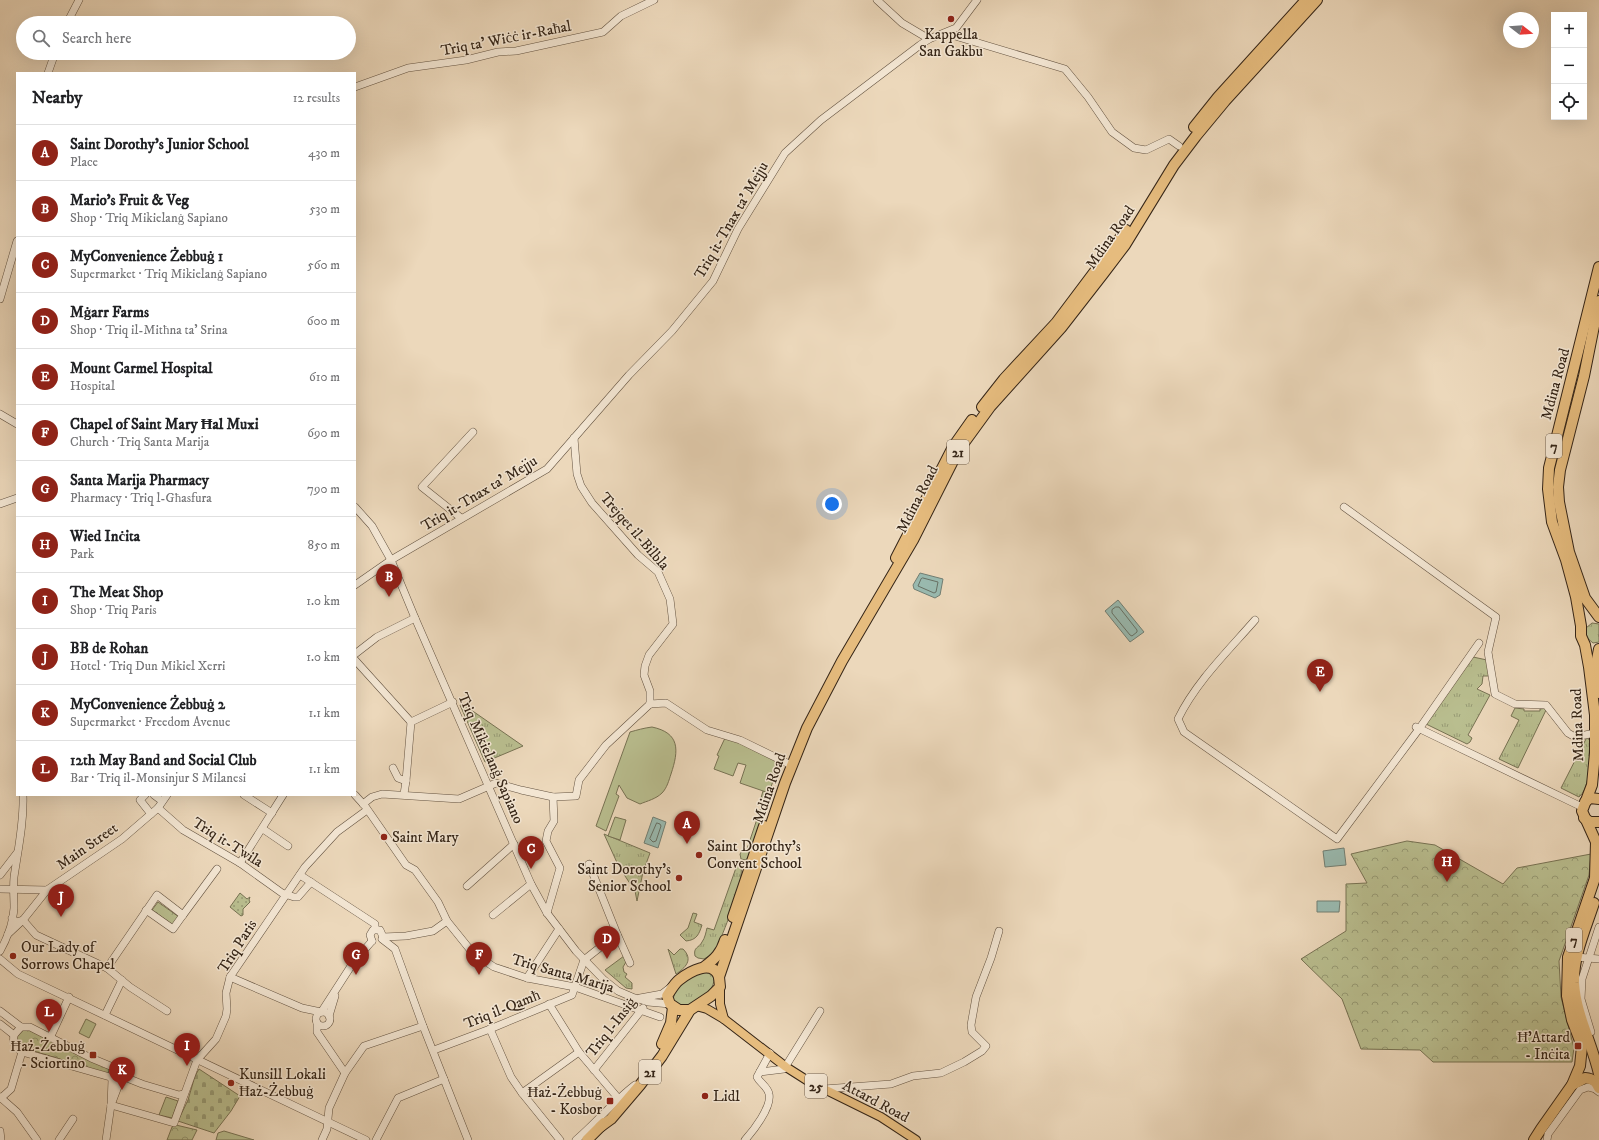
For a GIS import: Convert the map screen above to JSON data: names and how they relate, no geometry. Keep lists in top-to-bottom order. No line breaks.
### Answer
{"streets":{"highway":["Mdina Road","7","21"],"main road":["25","Attard Road"],"street":["Triq ta' Wiċċ ir-Raħal","Triq it-Tnax ta' Mejju","Trejqet il-Bilbla","Triq Mikielanġ Sapiano","Triq it-Twila","Main Street","Triq Paris","Triq Santa Marija","Triq il-Qamħ","Triq l-Insiġ"]},"crossings":[["Triq it-Tnax ta' Mejju","Trejqet il-Bilbla"],["Triq it-Tnax ta' Mejju","Triq Mikielanġ Sapiano"],["Mdina Road","7"],["Mdina Road","Triq Mikielanġ Sapiano"],["Mdina Road","Attard Road"],["Triq Mikielanġ Sapiano","Triq Paris"],["Triq Mikielanġ Sapiano","Triq l-Insiġ"],["Triq it-Twila","Main Street"],["Triq it-Twila","Triq Paris"],["Triq Paris","Triq Santa Marija"],["Triq Santa Marija","Triq il-Qamħ"],["Triq Santa Marija","Triq l-Insiġ"]],"places":{"other":["Kappella San Gakbu","Saint Mary","Saint Dorothy's Convent School","Saint Dorothy's Senior School","Our Lady of Sorrows Chapel","Kunsill Lokali Ħaż-Żebbuġ","Lidl"],"transit":["Ħ'Attard - Inċita","Ħaż-Żebbuġ - Sciortino","Ħaż-Żebbuġ - Kosbor"]},"north":"right","page":{"map_buttons":["+","−"],"search":"Search here","heading":["Nearby","12 results"],"list":[{"mark":"A","name":"Saint Dorothy's Junior School","note":"Place","value":"430 m"},{"mark":"B","name":"Mario's Fruit & Veg","note":"Shop · Triq Mikielanġ Sapiano","value":"530 m"},{"mark":"C","name":"MyConvenience Żebbuġ 1","note":"Supermarket · Triq Mikielanġ Sapiano","value":"560 m"},{"mark":"D","name":"Mġarr Farms","note":"Shop · Triq il-Mitħna ta' Srina","value":"600 m"},{"mark":"E","name":"Mount Carmel Hospital","note":"Hospital","value":"610 m"},{"mark":"F","name":"Chapel of Saint Mary Ħal Muxi","note":"Church · Triq Santa Marija","value":"690 m"},{"mark":"G","name":"Santa Marija Pharmacy","note":"Pharmacy · Triq l-Għasfura","value":"790 m"},{"mark":"H","name":"Wied Inċita","note":"Park","value":"850 m"},{"mark":"I","name":"The Meat Shop","note":"Shop · Triq Paris","value":"1.0 km"},{"mark":"J","name":"BB de Rohan","note":"Hotel · Triq Dun Mikiel Xerri","value":"1.0 km"},{"mark":"K","name":"MyConvenience Żebbuġ 2","note":"Supermarket · Freedom Avenue","value":"1.1 km"},{"mark":"L","name":"12th May Band and Social Club","note":"Bar · Triq il-Monsinjur S Milanesi","value":"1.1 km"}],"pins":["B","E","A","C","H","J","D","F","G","L","I","K"]}}
